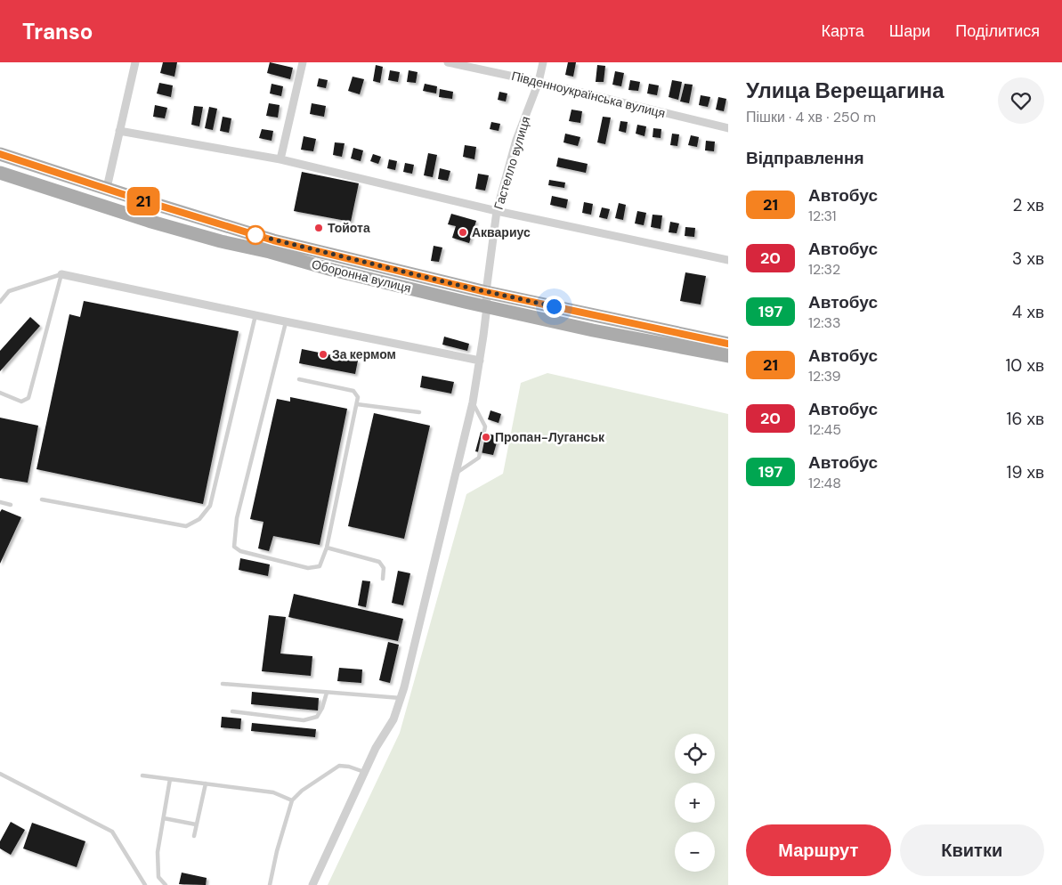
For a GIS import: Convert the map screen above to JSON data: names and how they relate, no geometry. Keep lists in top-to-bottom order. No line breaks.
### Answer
{"streets":{"main road":["Оборонна вулиця"],"street":["Південноукраїнська вулиця","Гастелло вулиця"]},"crossings":[["Південноукраїнська вулиця","Гастелло вулиця"],["Гастелло вулиця","Оборонна вулиця"]],"places":["Тойота","Аквариус","За кермом","Пропан-Луганськ"],"lines":["bus line 21"],"page":{"header":"Transo","nav":["Карта","Шари","Поділитися"],"on_map":"21","heading":[["Улица Верещагина","Пішки · 4 хв · 250 m"],"Відправлення"],"list":[{"mark":"21","name":"Автобус","note":"12:31","value":"2 хв"},{"mark":"20","name":"Автобус","note":"12:32","value":"3 хв"},{"mark":"197","name":"Автобус","note":"12:33","value":"4 хв"},{"mark":"21","name":"Автобус","note":"12:39","value":"10 хв"},{"mark":"20","name":"Автобус","note":"12:45","value":"16 хв"},{"mark":"197","name":"Автобус","note":"12:48","value":"19 хв"}],"map_buttons":["+","−"],"buttons":["Маршрут","Квитки"]}}
